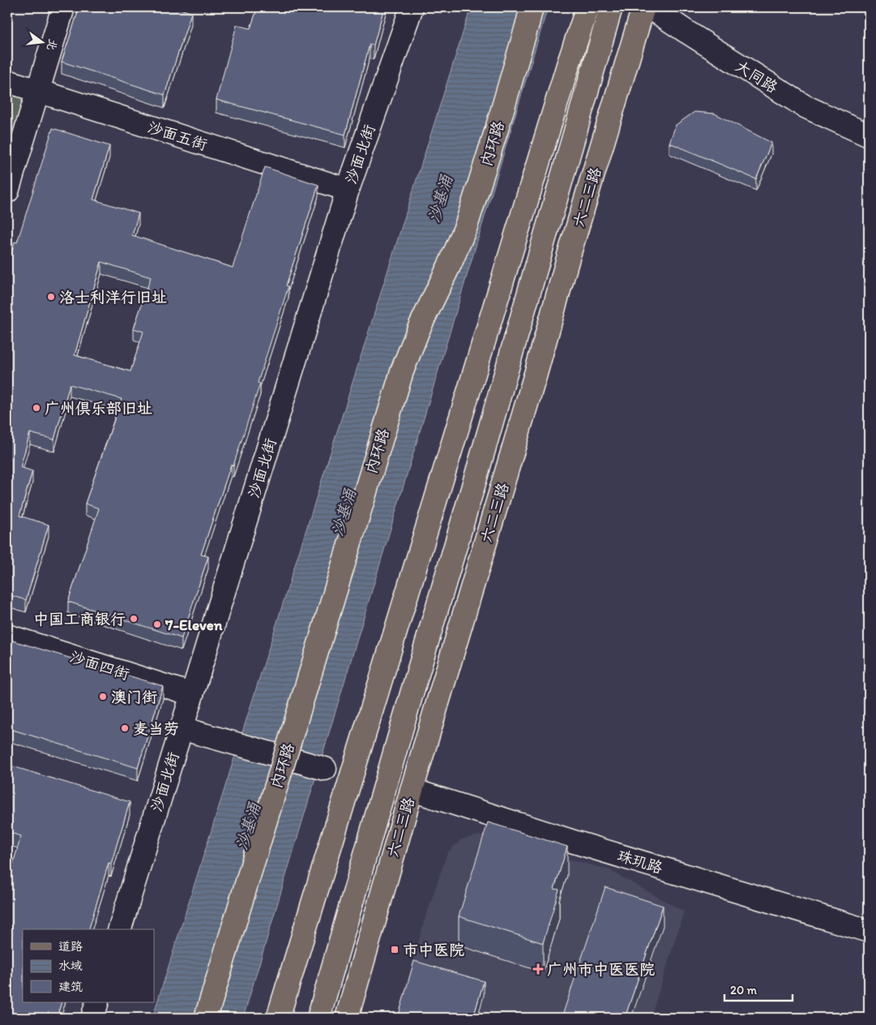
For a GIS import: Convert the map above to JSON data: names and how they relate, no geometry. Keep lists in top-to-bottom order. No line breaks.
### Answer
{"streets":{"main road":["内环路","六二三路"],"street":["大同路","沙面五街","沙面北街","沙面四街","珠玑路"]},"crossings":[["沙面五街","沙面北街"],["沙面北街","沙面四街"],["六二三路","珠玑路"]],"water":["沙基涌"],"places":{"other":["洛士利洋行旧址","广州俱乐部旧址","中国工商银行","7-Eleven","澳门街","麦当劳"],"transit":["市中医院"],"health":["广州市中医医院"]},"legend":["道路","水域","建筑"],"scale_bar":"20 m","north":"right"}
